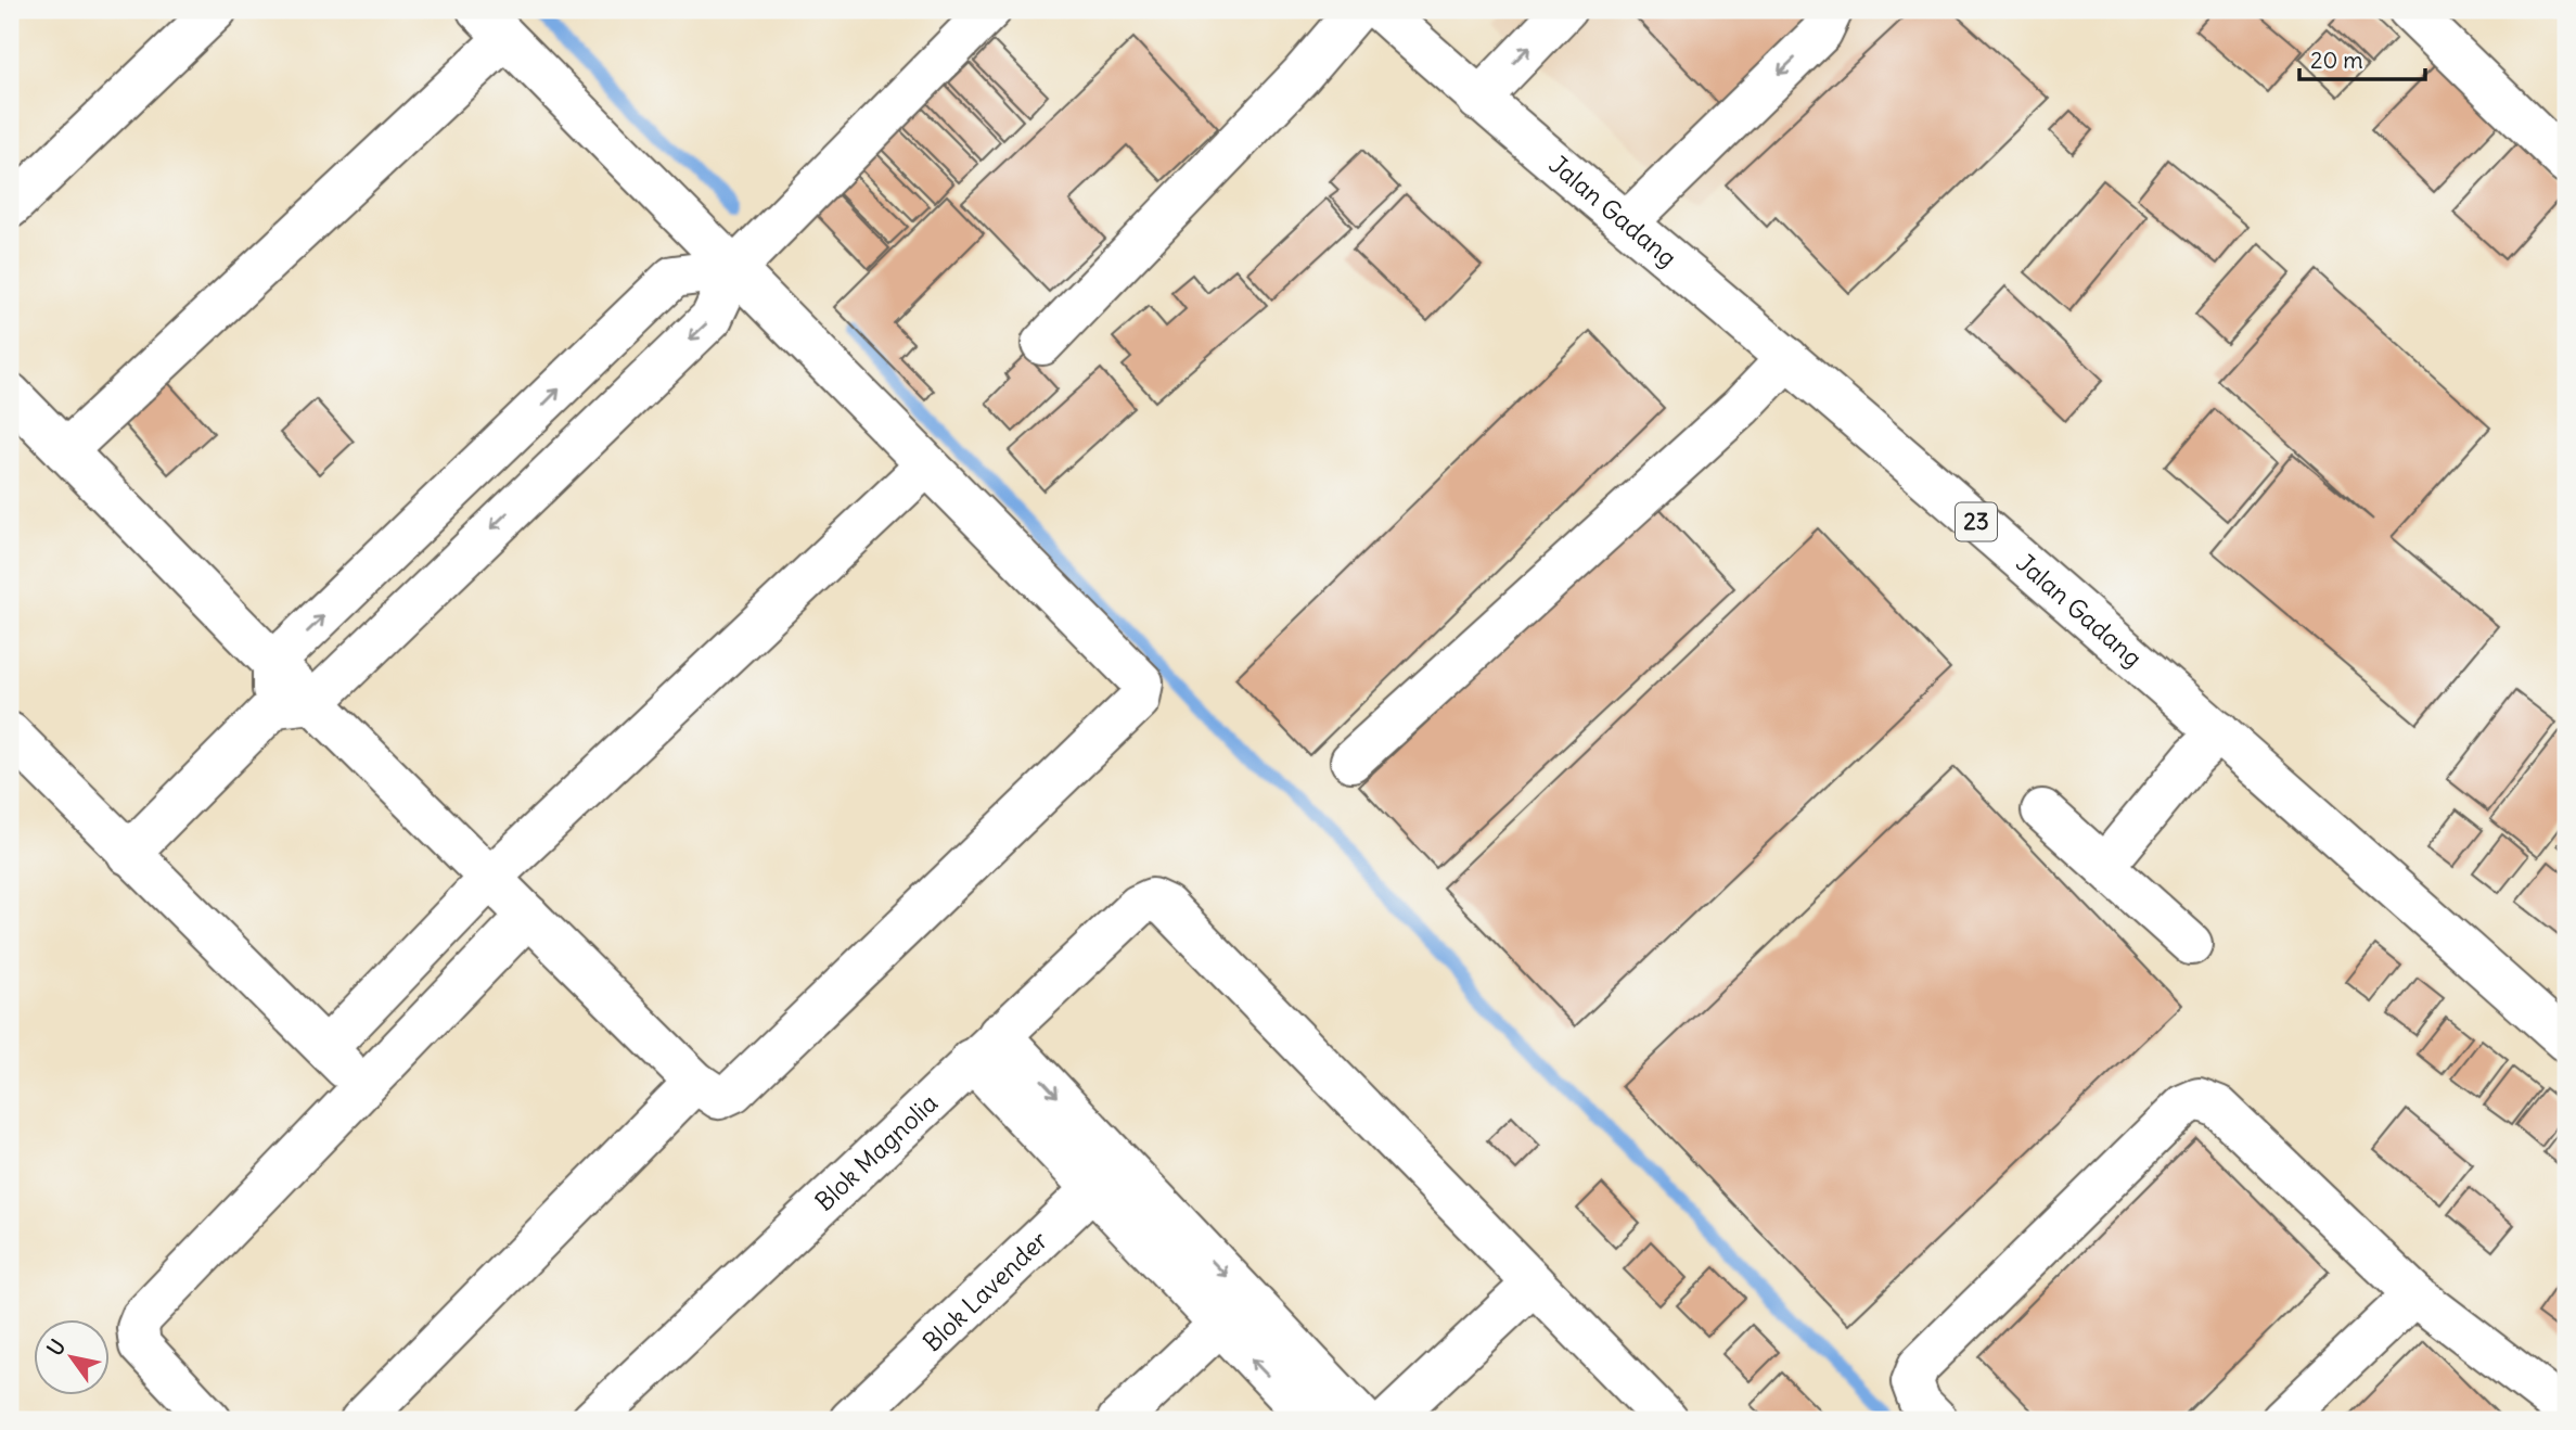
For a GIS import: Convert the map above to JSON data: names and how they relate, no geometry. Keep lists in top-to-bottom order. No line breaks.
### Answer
{"streets":{"main road":["Jalan Gadang","23","Blok Magnolia","Blok Lavender"]},"scale_bar":"20 m","north":"top left"}
